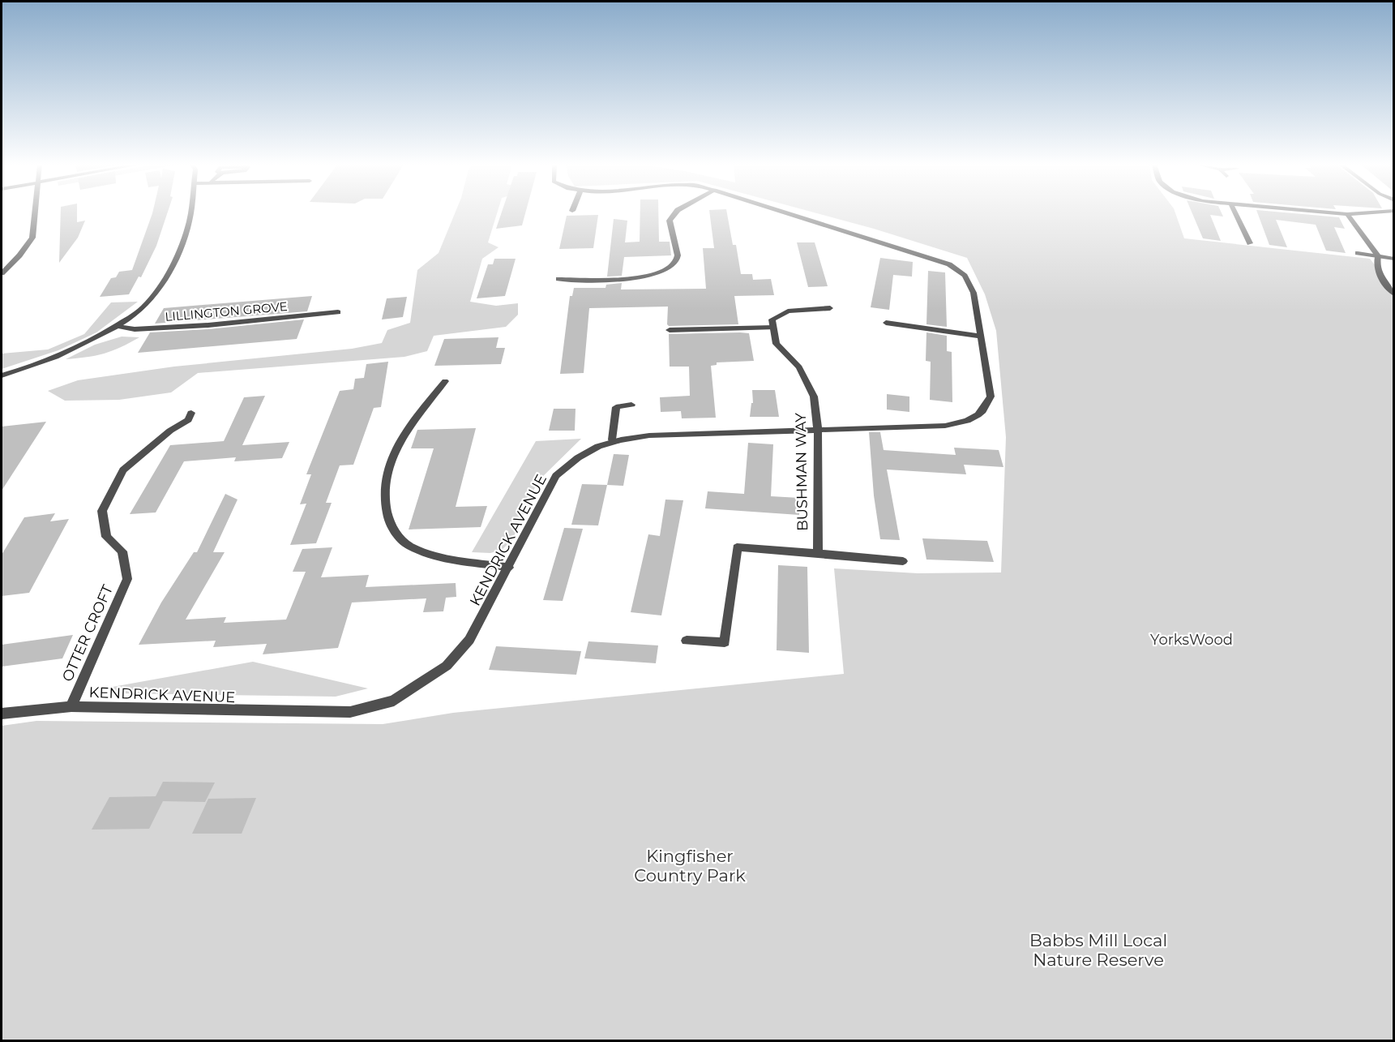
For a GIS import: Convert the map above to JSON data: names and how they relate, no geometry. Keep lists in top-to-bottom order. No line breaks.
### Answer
{"streets":{"street":["LILLINGTON GROVE","BUSHMAN WAY","KENDRICK AVENUE","OTTER CROFT"]},"crossings":[["BUSHMAN WAY","KENDRICK AVENUE"],["KENDRICK AVENUE","OTTER CROFT"]],"parks":["YorksWood","Kingfisher Country Park","Babbs Mill Local Nature Reserve"]}
